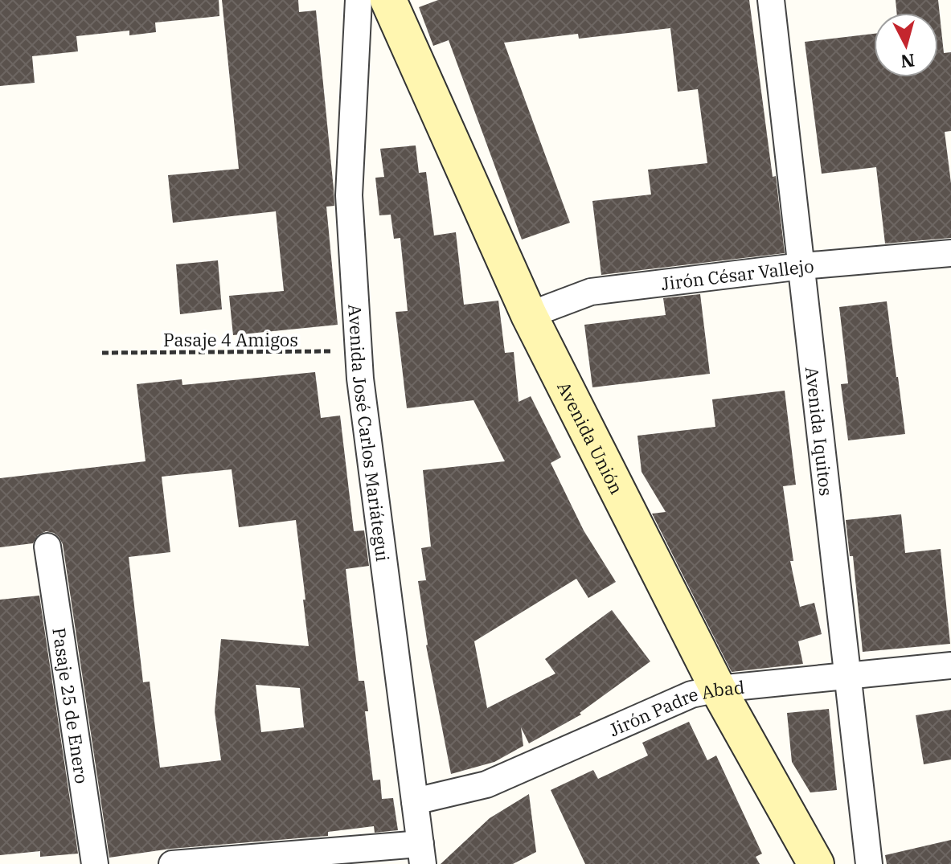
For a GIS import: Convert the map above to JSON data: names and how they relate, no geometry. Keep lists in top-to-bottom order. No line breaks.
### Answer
{"streets":{"main road":["Avenida Unión"],"street":["Jirón César Vallejo","Avenida Iquitos","Avenida José Carlos Mariátegui","Pasaje 25 de Enero","Jirón Padre Abad"],"path":["Pasaje 4 Amigos"]},"crossings":[["Jirón César Vallejo","Avenida Iquitos"],["Jirón César Vallejo","Avenida Unión"],["Pasaje 4 Amigos","Avenida José Carlos Mariátegui"],["Avenida Iquitos","Jirón Padre Abad"],["Avenida José Carlos Mariátegui","Jirón Padre Abad"],["Avenida Unión","Jirón Padre Abad"]],"north":"bottom"}
